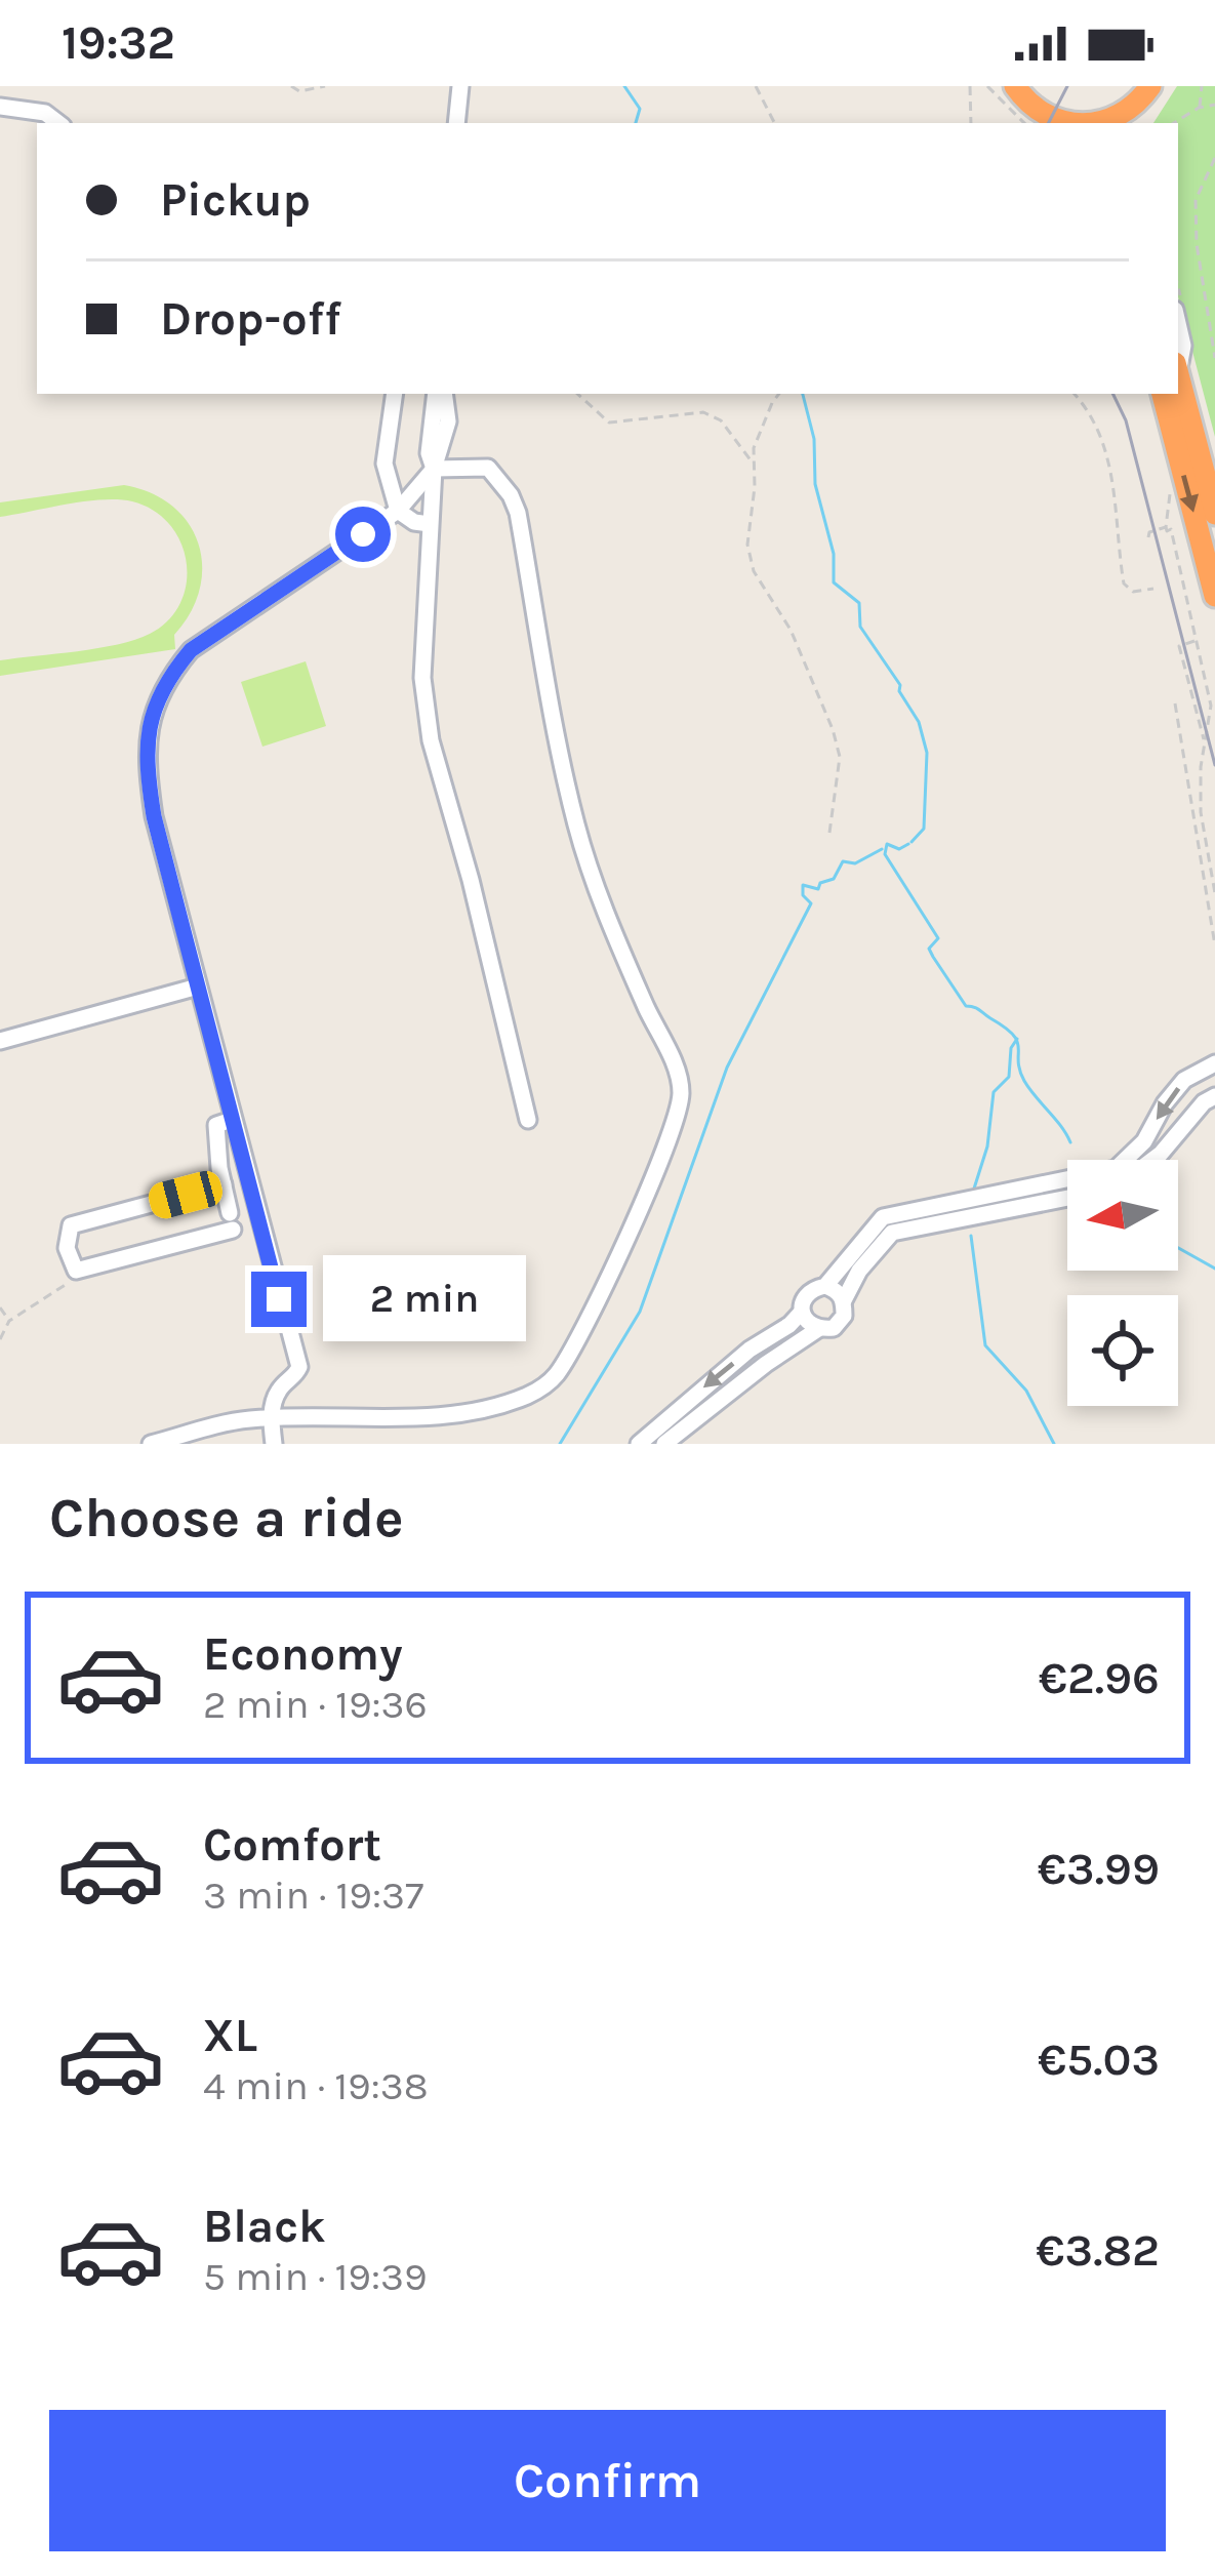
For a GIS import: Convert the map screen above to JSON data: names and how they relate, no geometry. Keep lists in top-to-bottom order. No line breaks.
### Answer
{"north":"left","page":{"status":"19:32","banner":["Pickup","Drop-off"],"bubble":"2 min","heading":"Choose a ride","list":[{"name":"Economy","note":"2 min · 19:36","value":"€2.96"},{"name":"Comfort","note":"3 min · 19:37","value":"€3.99"},{"name":"XL","note":"4 min · 19:38","value":"€5.03"},{"name":"Black","note":"5 min · 19:39","value":"€3.82"}],"buttons":"Confirm"}}
